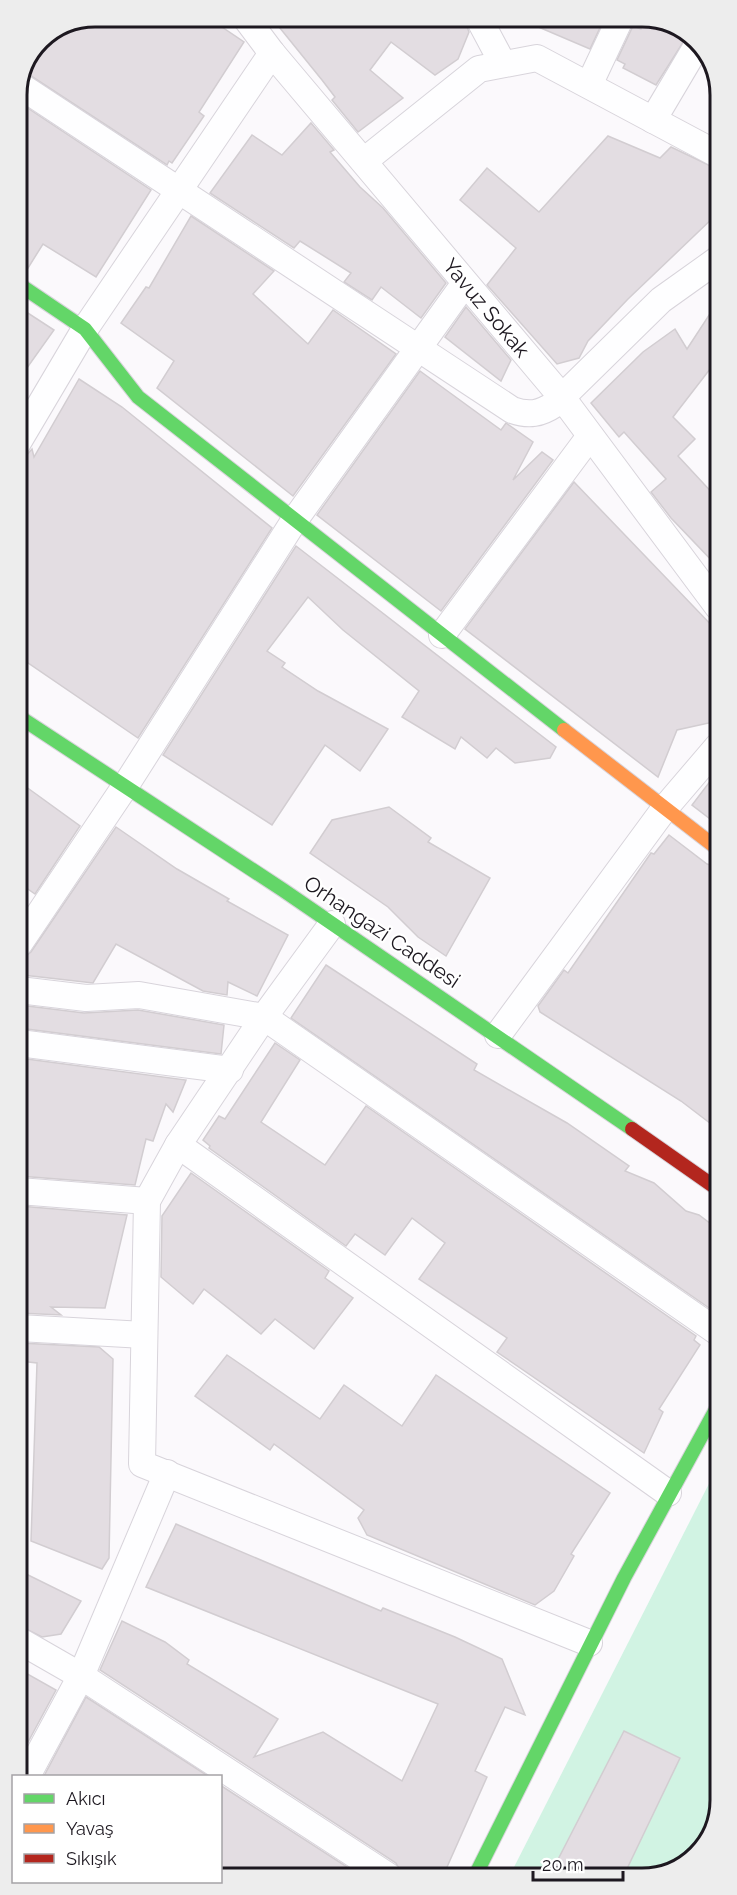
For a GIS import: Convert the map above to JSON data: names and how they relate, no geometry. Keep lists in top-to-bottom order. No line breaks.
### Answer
{"streets":{"street":["Yavuz Sokak","Orhangazi Caddesi"]},"legend":["Akıcı","Yavaş","Sıkışık"],"scale_bar":"20 m"}
